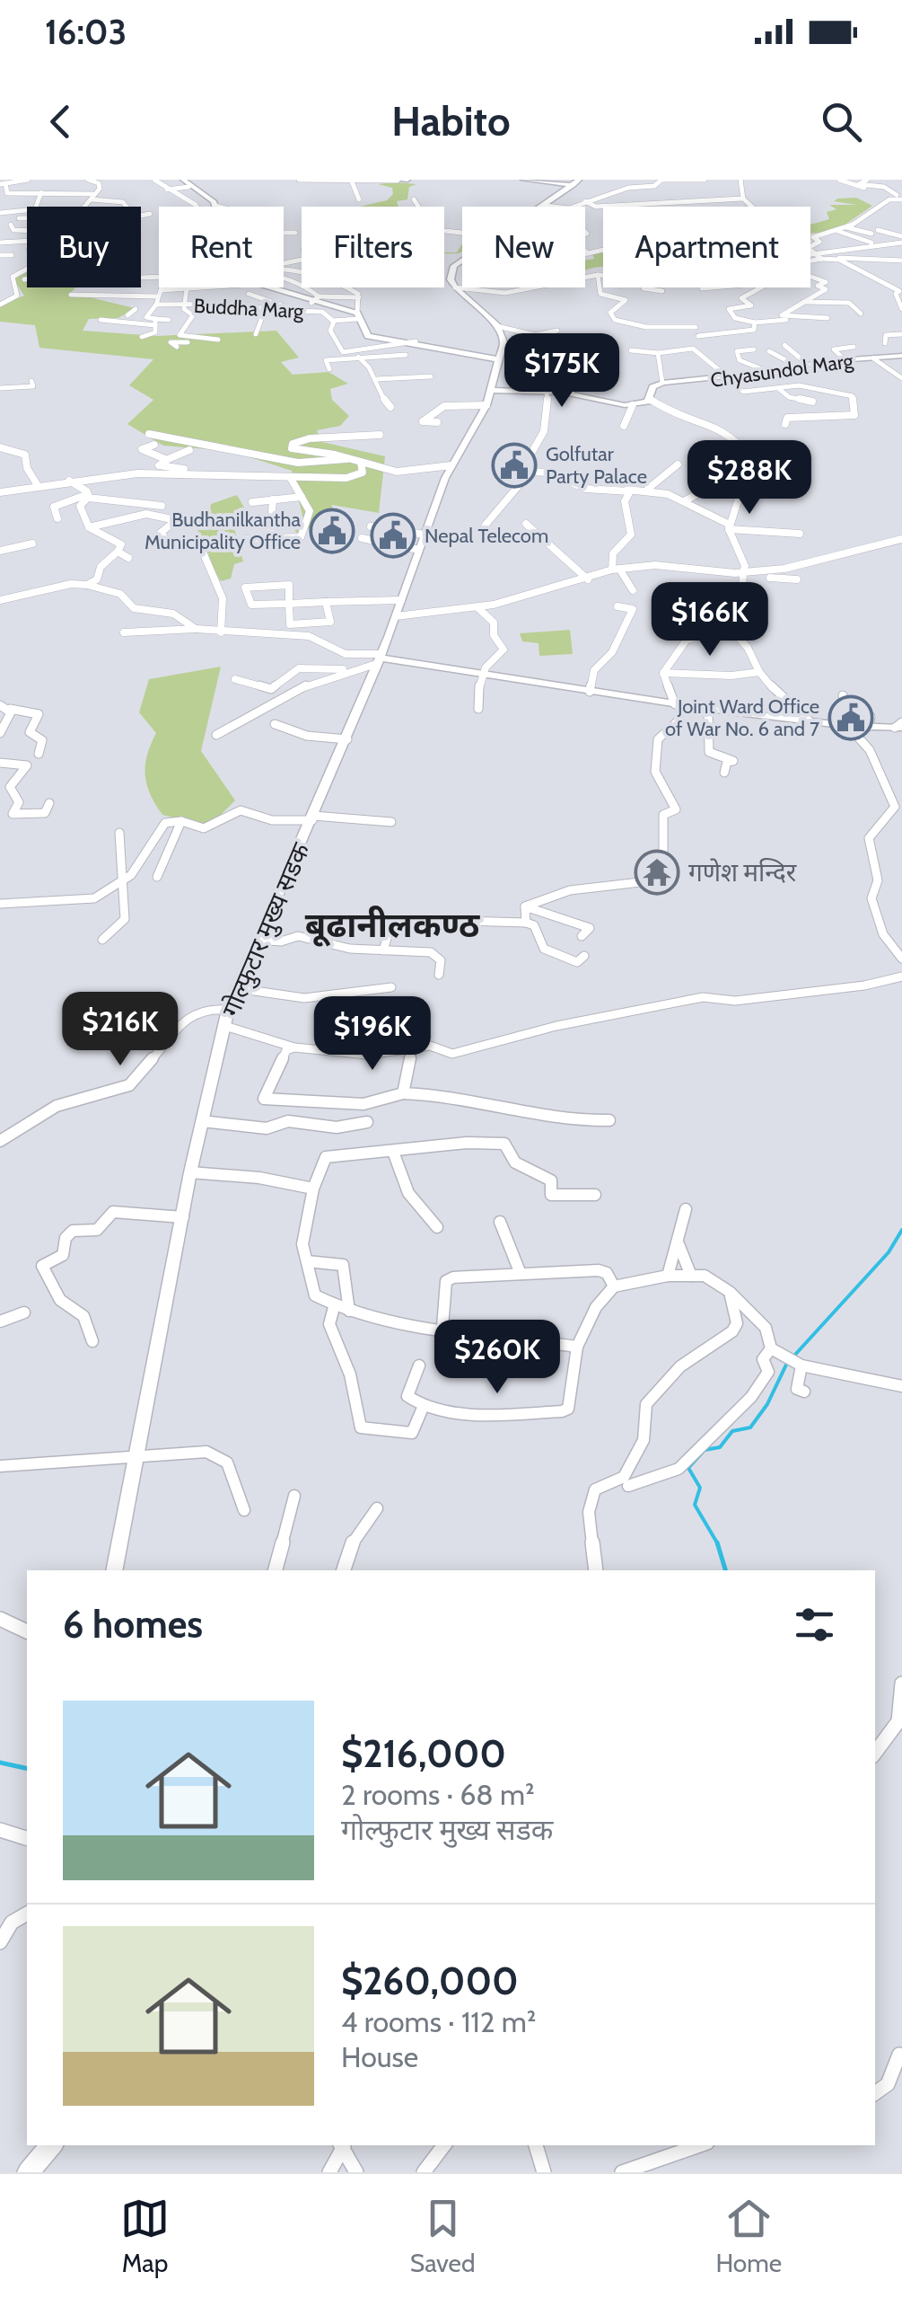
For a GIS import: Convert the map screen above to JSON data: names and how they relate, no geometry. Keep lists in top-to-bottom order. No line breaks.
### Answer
{"streets":{"main road":["Chyasundol Marg","गोल्फुटार मुख्य सडक"],"street":["Buddha Marg"]},"districts":["बूढानीलकण्ठ"],"places":{"public building":["Golfutar Party Palace","Budhanilkantha Municipality Office","Nepal Telecom","Joint Ward Office of War No. 6 and 7"],"temple":["गणेश मन्दिर"]},"page":{"status":"16:03","header":"Habito","chip":["Buy","Rent","Filters","New","Apartment"],"price":["$175K","$288K","$166K","$216K","$196K","$260K"],"heading":"6 homes","list":[{"name":"$216,000","note":"2 rooms · 68 m² · गोल्फुटार मुख्य सडक"},{"name":"$260,000","note":"4 rooms · 112 m² · House"}],"tabs":["Map","Saved","Home"]}}
